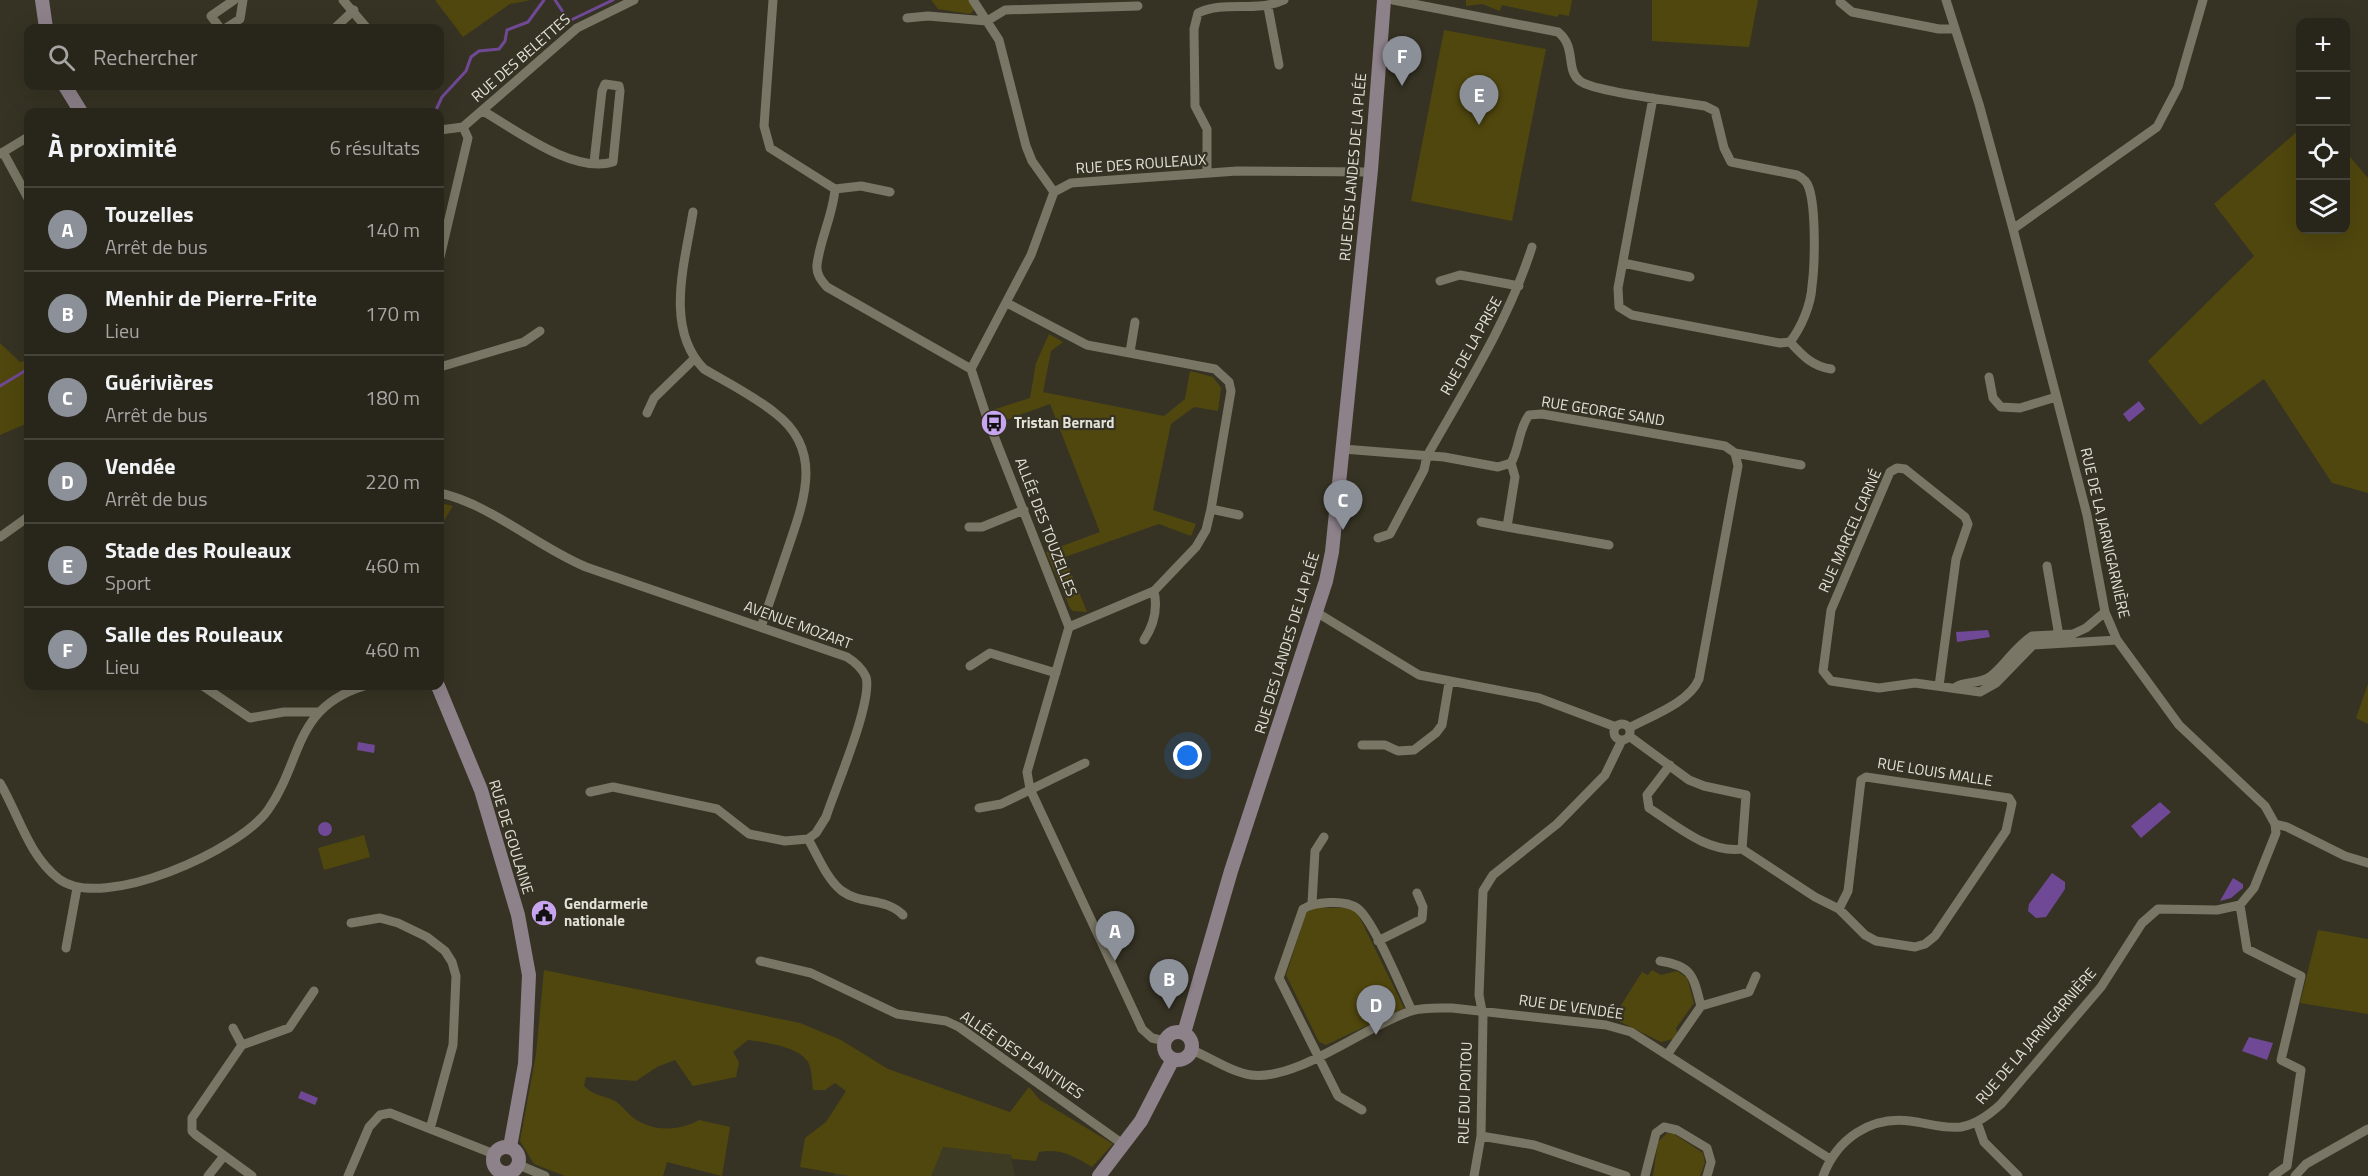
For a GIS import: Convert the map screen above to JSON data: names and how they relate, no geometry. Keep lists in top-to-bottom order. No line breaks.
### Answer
{"streets":{"street":["RUE DES BELETTES","RUE DES ROULEAUX","RUE DES LANDES DE LA PLÉE","RUE DE LA PRISE","RUE GEORGE SAND","ALLÉE DES TOUZELLES","RUE MARCEL CARNÉ","RUE DE LA JARNIGARNIÈRE","AVENUE MOZART","RUE LOUIS MALLE","RUE DE GOULAINE","RUE DE VENDÉE","ALLÉE DES PLANTIVES","RUE DU POITOU"]},"crossings":[["RUE DES ROULEAUX","RUE DES LANDES DE LA PLÉE"],["RUE DES LANDES DE LA PLÉE","RUE DE VENDÉE"],["RUE MARCEL CARNÉ","RUE DE LA JARNIGARNIÈRE"],["RUE DE LA JARNIGARNIÈRE","RUE DE VENDÉE"],["RUE DE VENDÉE","RUE DU POITOU"]],"places":{"bus stop":["Tristan Bernard"],"public building":["Gendarmerie nationale"]},"page":{"map_buttons":["+","−"],"search":"Rechercher","pins":["F","E","C","A","B","D"],"heading":["À proximité","6 résultats"],"list":[{"mark":"A","name":"Touzelles","note":"Arrêt de bus","value":"140 m"},{"mark":"B","name":"Menhir de Pierre-Frite","note":"Lieu","value":"170 m"},{"mark":"C","name":"Guérivières","note":"Arrêt de bus","value":"180 m"},{"mark":"D","name":"Vendée","note":"Arrêt de bus","value":"220 m"},{"mark":"E","name":"Stade des Rouleaux","note":"Sport","value":"460 m"},{"mark":"F","name":"Salle des Rouleaux","note":"Lieu","value":"460 m"}]}}
